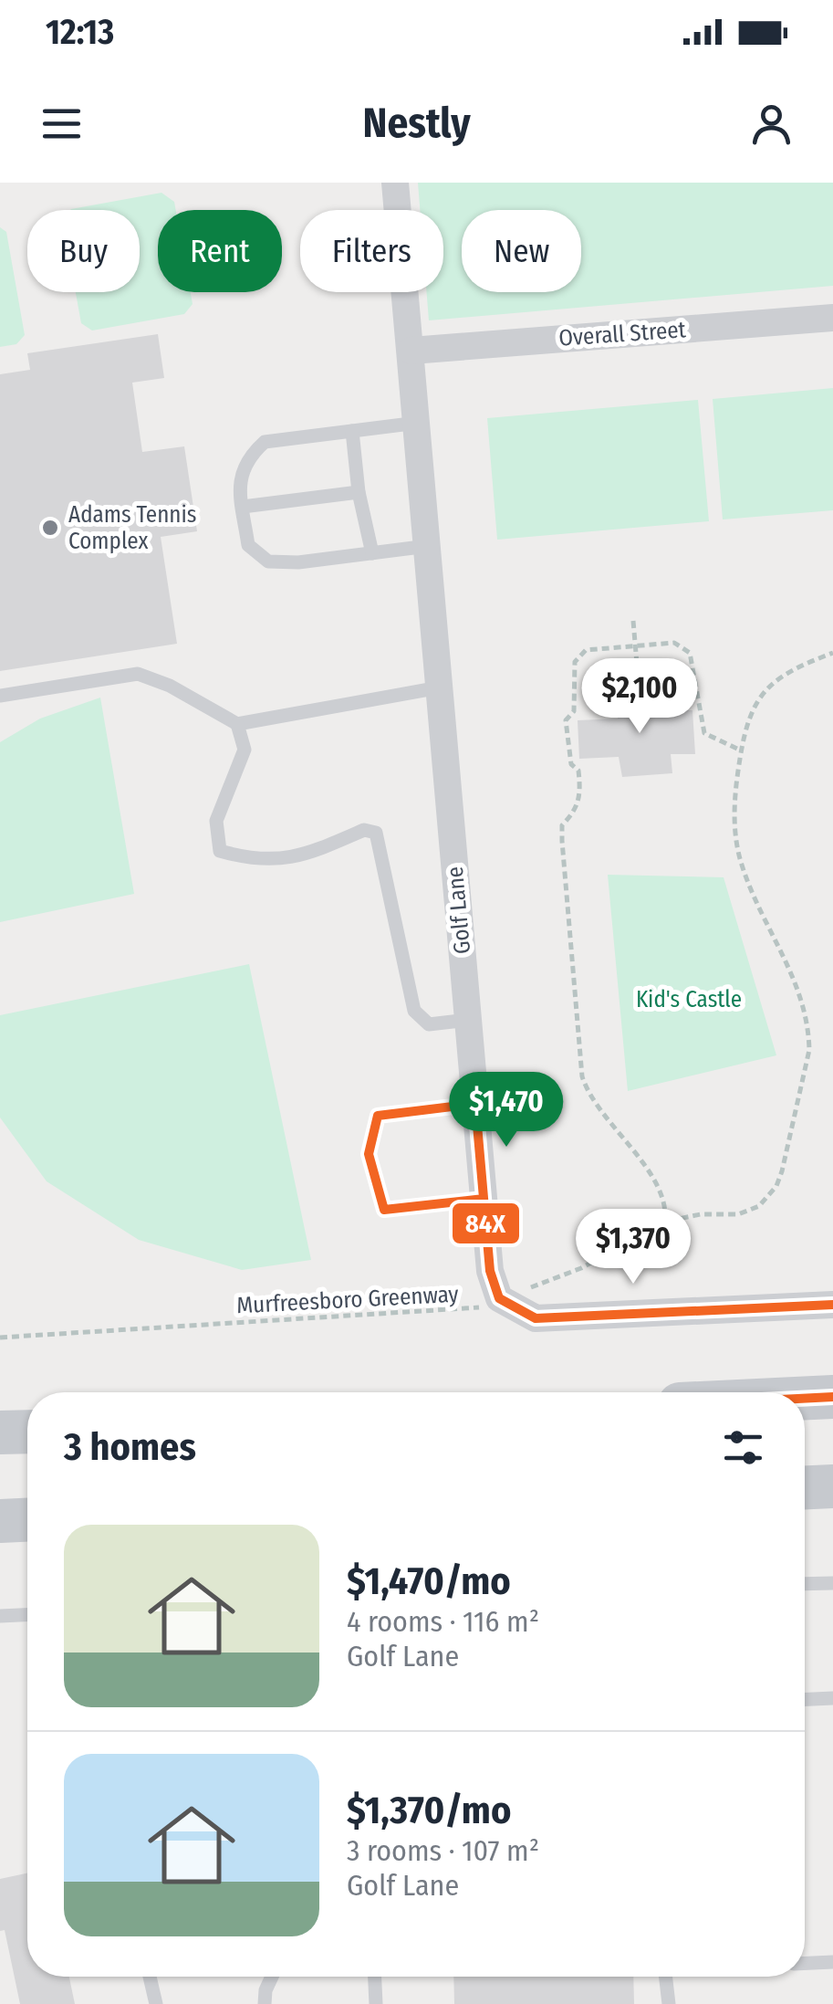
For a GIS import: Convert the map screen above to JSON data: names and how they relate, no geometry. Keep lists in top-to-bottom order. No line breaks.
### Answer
{"streets":{"street":["Overall Street","Golf Lane"],"path":["Murfreesboro Greenway"]},"crossings":[["Overall Street","Golf Lane"],["Golf Lane","Murfreesboro Greenway"]],"parks":["Kid's Castle"],"places":["Adams Tennis Complex"],"lines":["transit line 84X"],"page":{"status":"12:13","header":"Nestly","chip":["Buy","Rent","Filters","New"],"price":["$2,100","$1,470","$1,370"],"heading":"3 homes","list":[{"name":"$1,470/mo","note":"4 rooms · 116 m² · Golf Lane"},{"name":"$1,370/mo","note":"3 rooms · 107 m² · Golf Lane"}]}}
